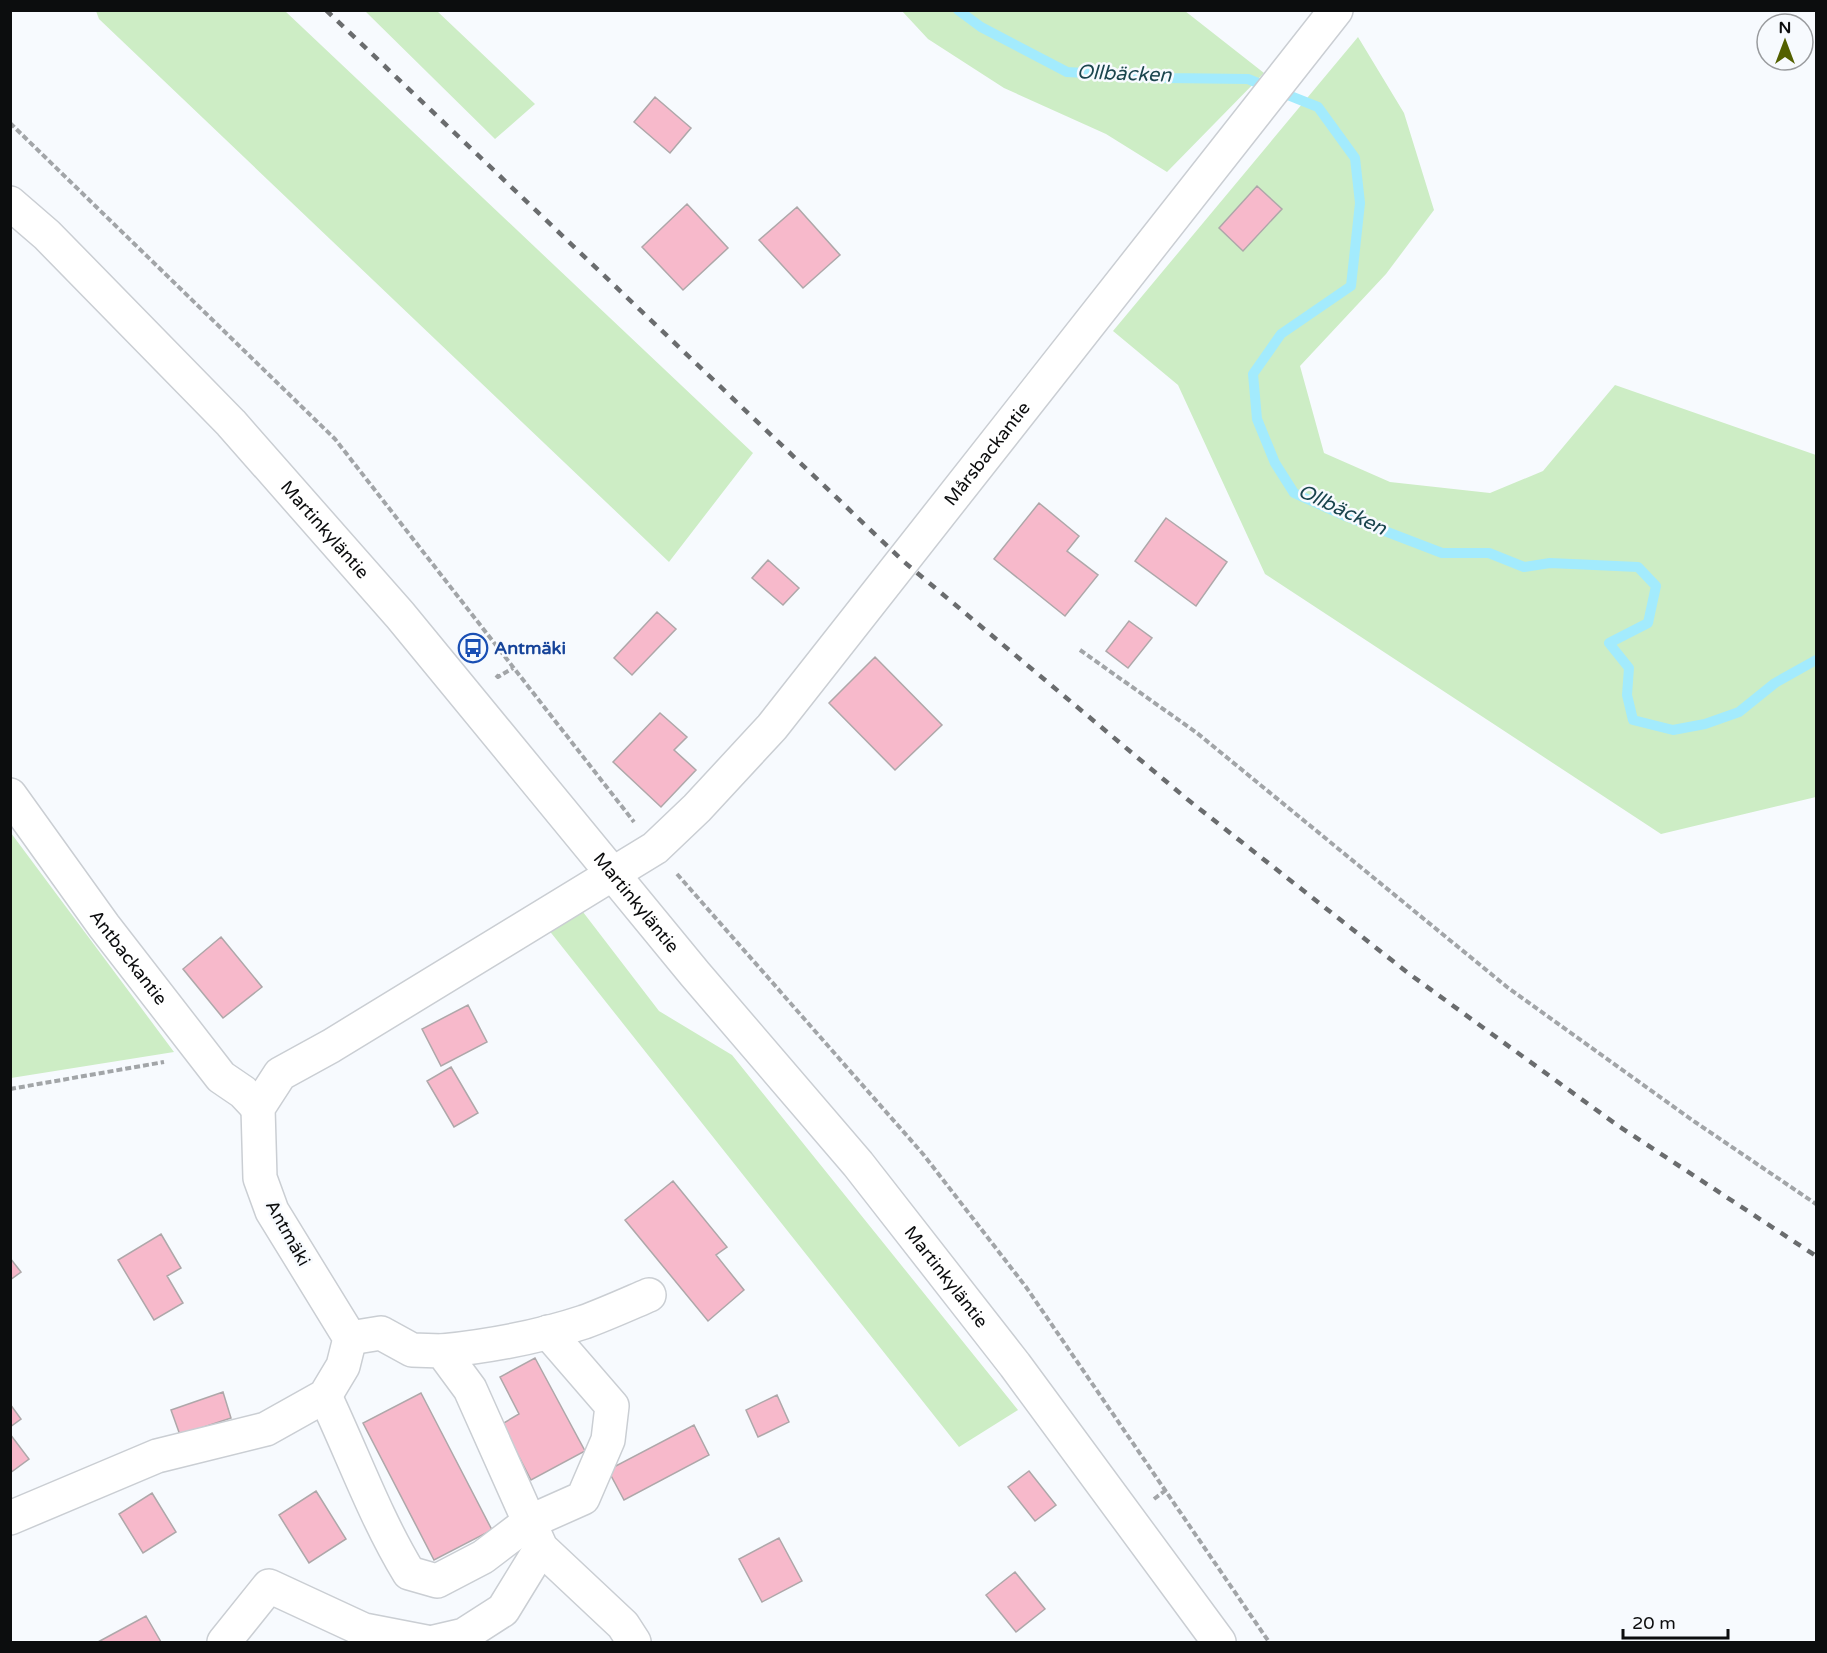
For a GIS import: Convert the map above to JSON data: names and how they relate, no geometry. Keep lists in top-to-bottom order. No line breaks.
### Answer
{"streets":{"street":["Mårsbackantie","Martinkyläntie","Antbackantie","Antmäki"]},"crossings":[["Mårsbackantie","Martinkyläntie"],["Antbackantie","Antmäki"]],"water":["Ollbäcken"],"places":{"bus stop":["Antmäki"]},"scale_bar":"20 m","north":"top"}
